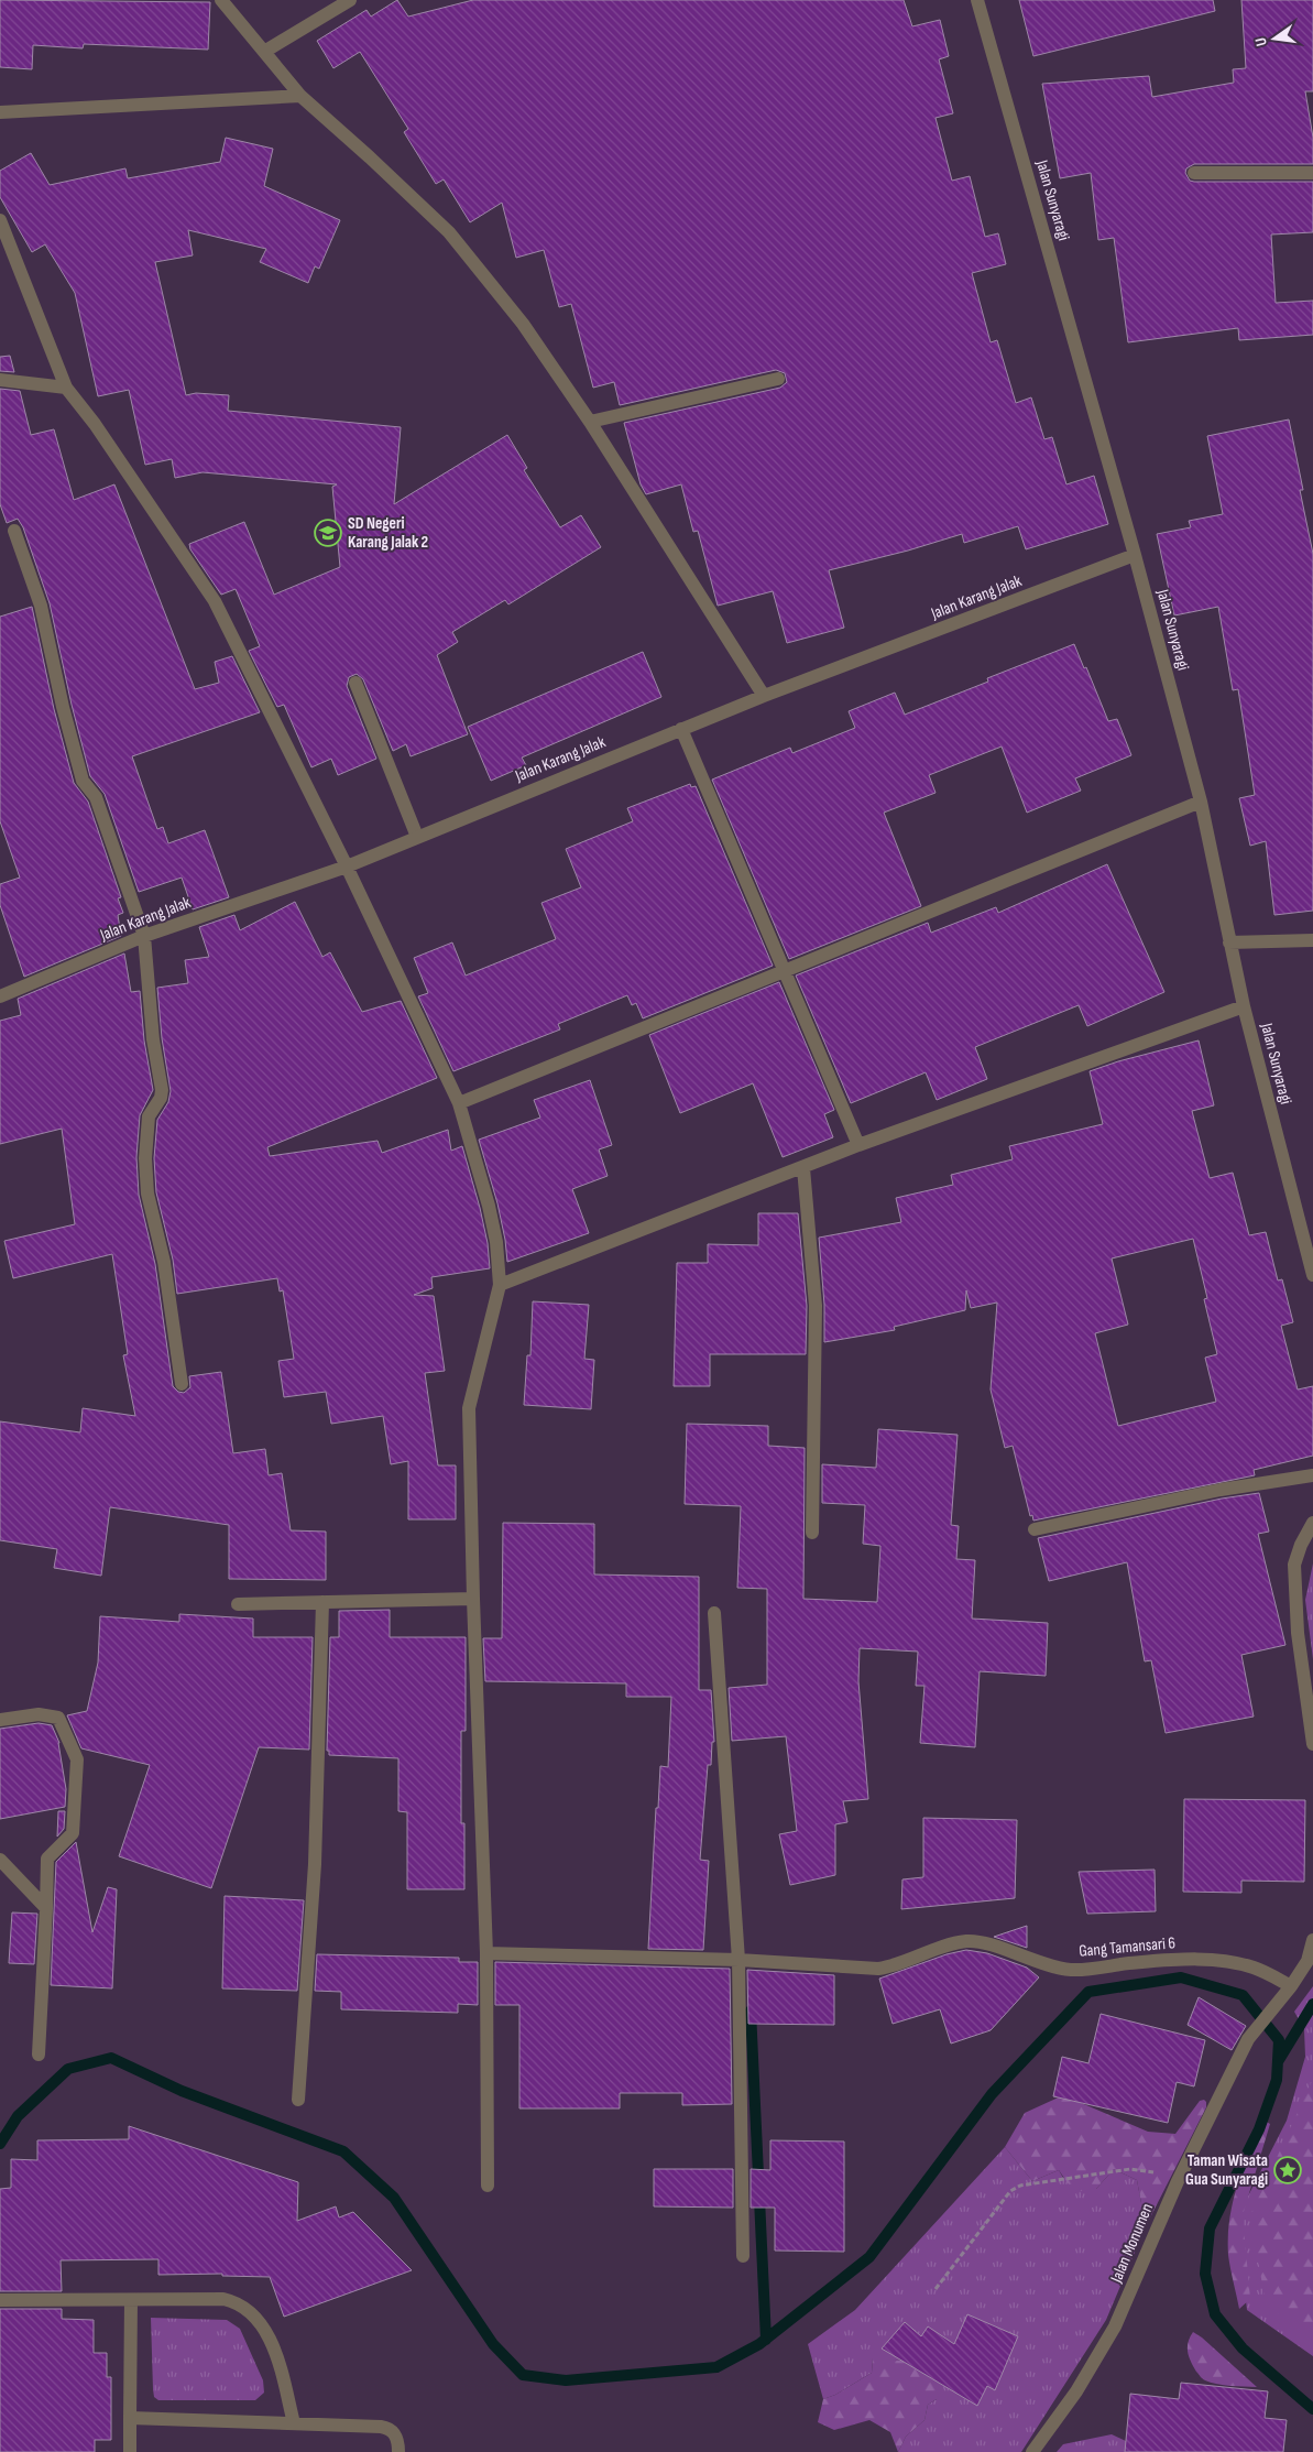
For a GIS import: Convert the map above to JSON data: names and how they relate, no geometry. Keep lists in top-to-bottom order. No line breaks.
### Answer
{"streets":{"street":["Jalan Sunyaragi","Jalan Karang Jalak","Gang Tamansari 6","Jalan Monumen"]},"crossings":[["Jalan Sunyaragi","Jalan Karang Jalak"],["Gang Tamansari 6","Jalan Monumen"]],"places":{"school or university":["SD Negeri Karang Jalak 2"],"place":["Taman Wisata Gua Sunyaragi"]},"north":"left"}
